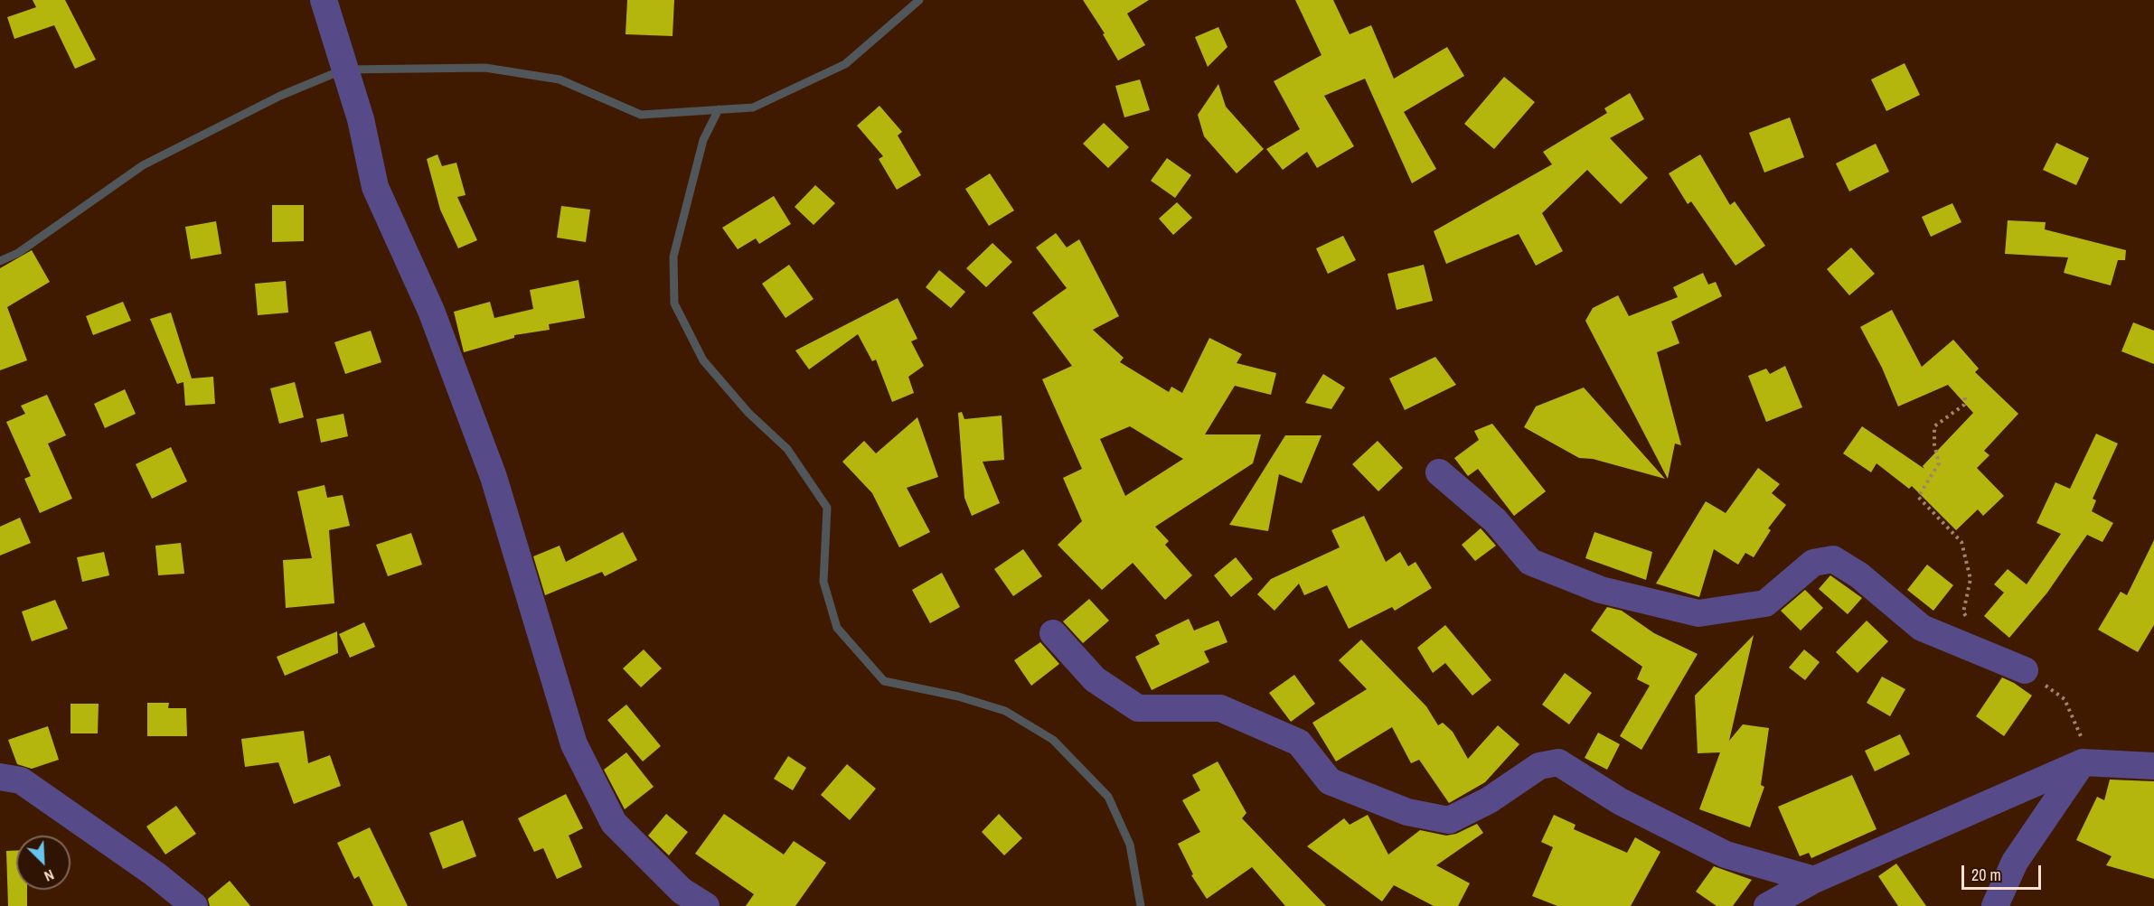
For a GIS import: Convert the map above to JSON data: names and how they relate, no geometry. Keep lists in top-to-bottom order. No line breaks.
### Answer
{"scale_bar":"20 m","north":"bottom right"}
